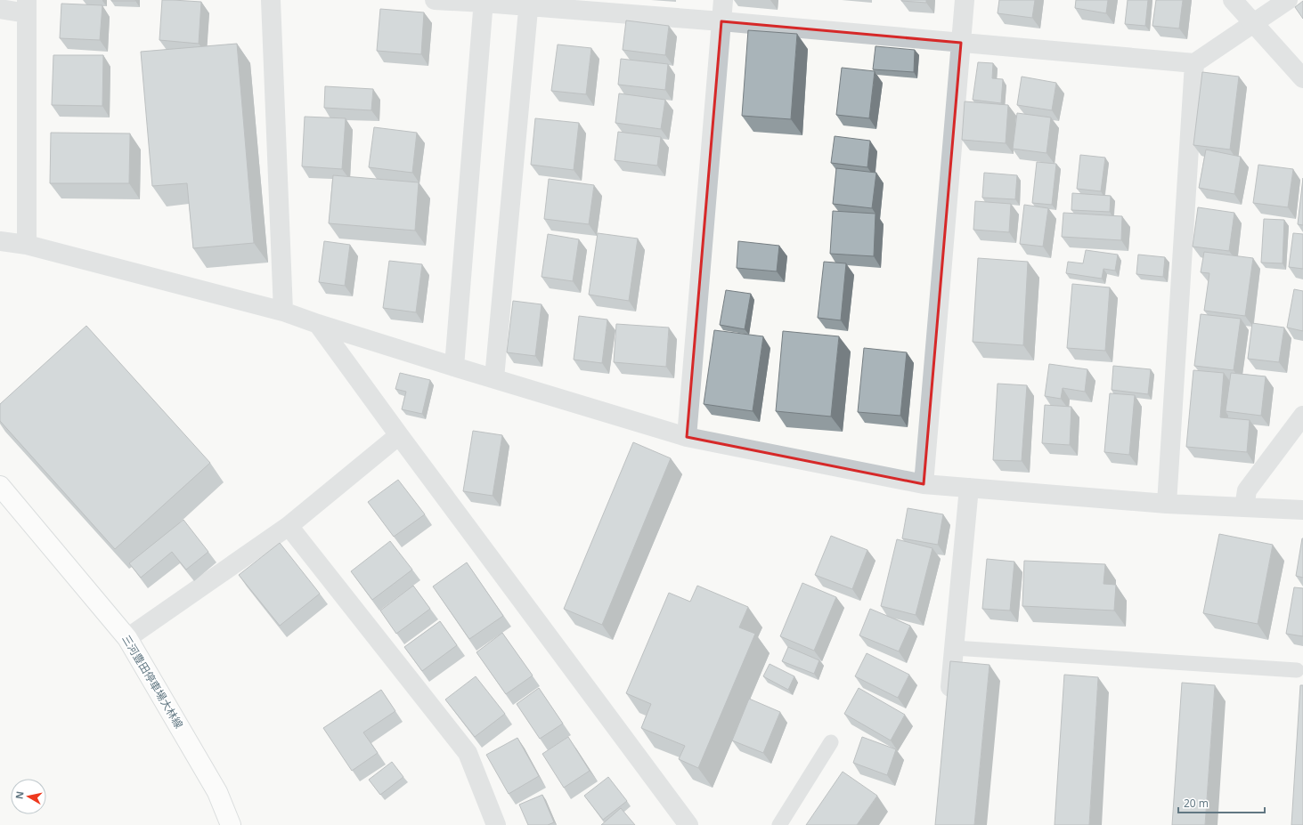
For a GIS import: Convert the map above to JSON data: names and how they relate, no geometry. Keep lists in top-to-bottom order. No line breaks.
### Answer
{"streets":{"main road":["三河豊田停車場大林線"]},"scale_bar":"20 m","north":"left"}
